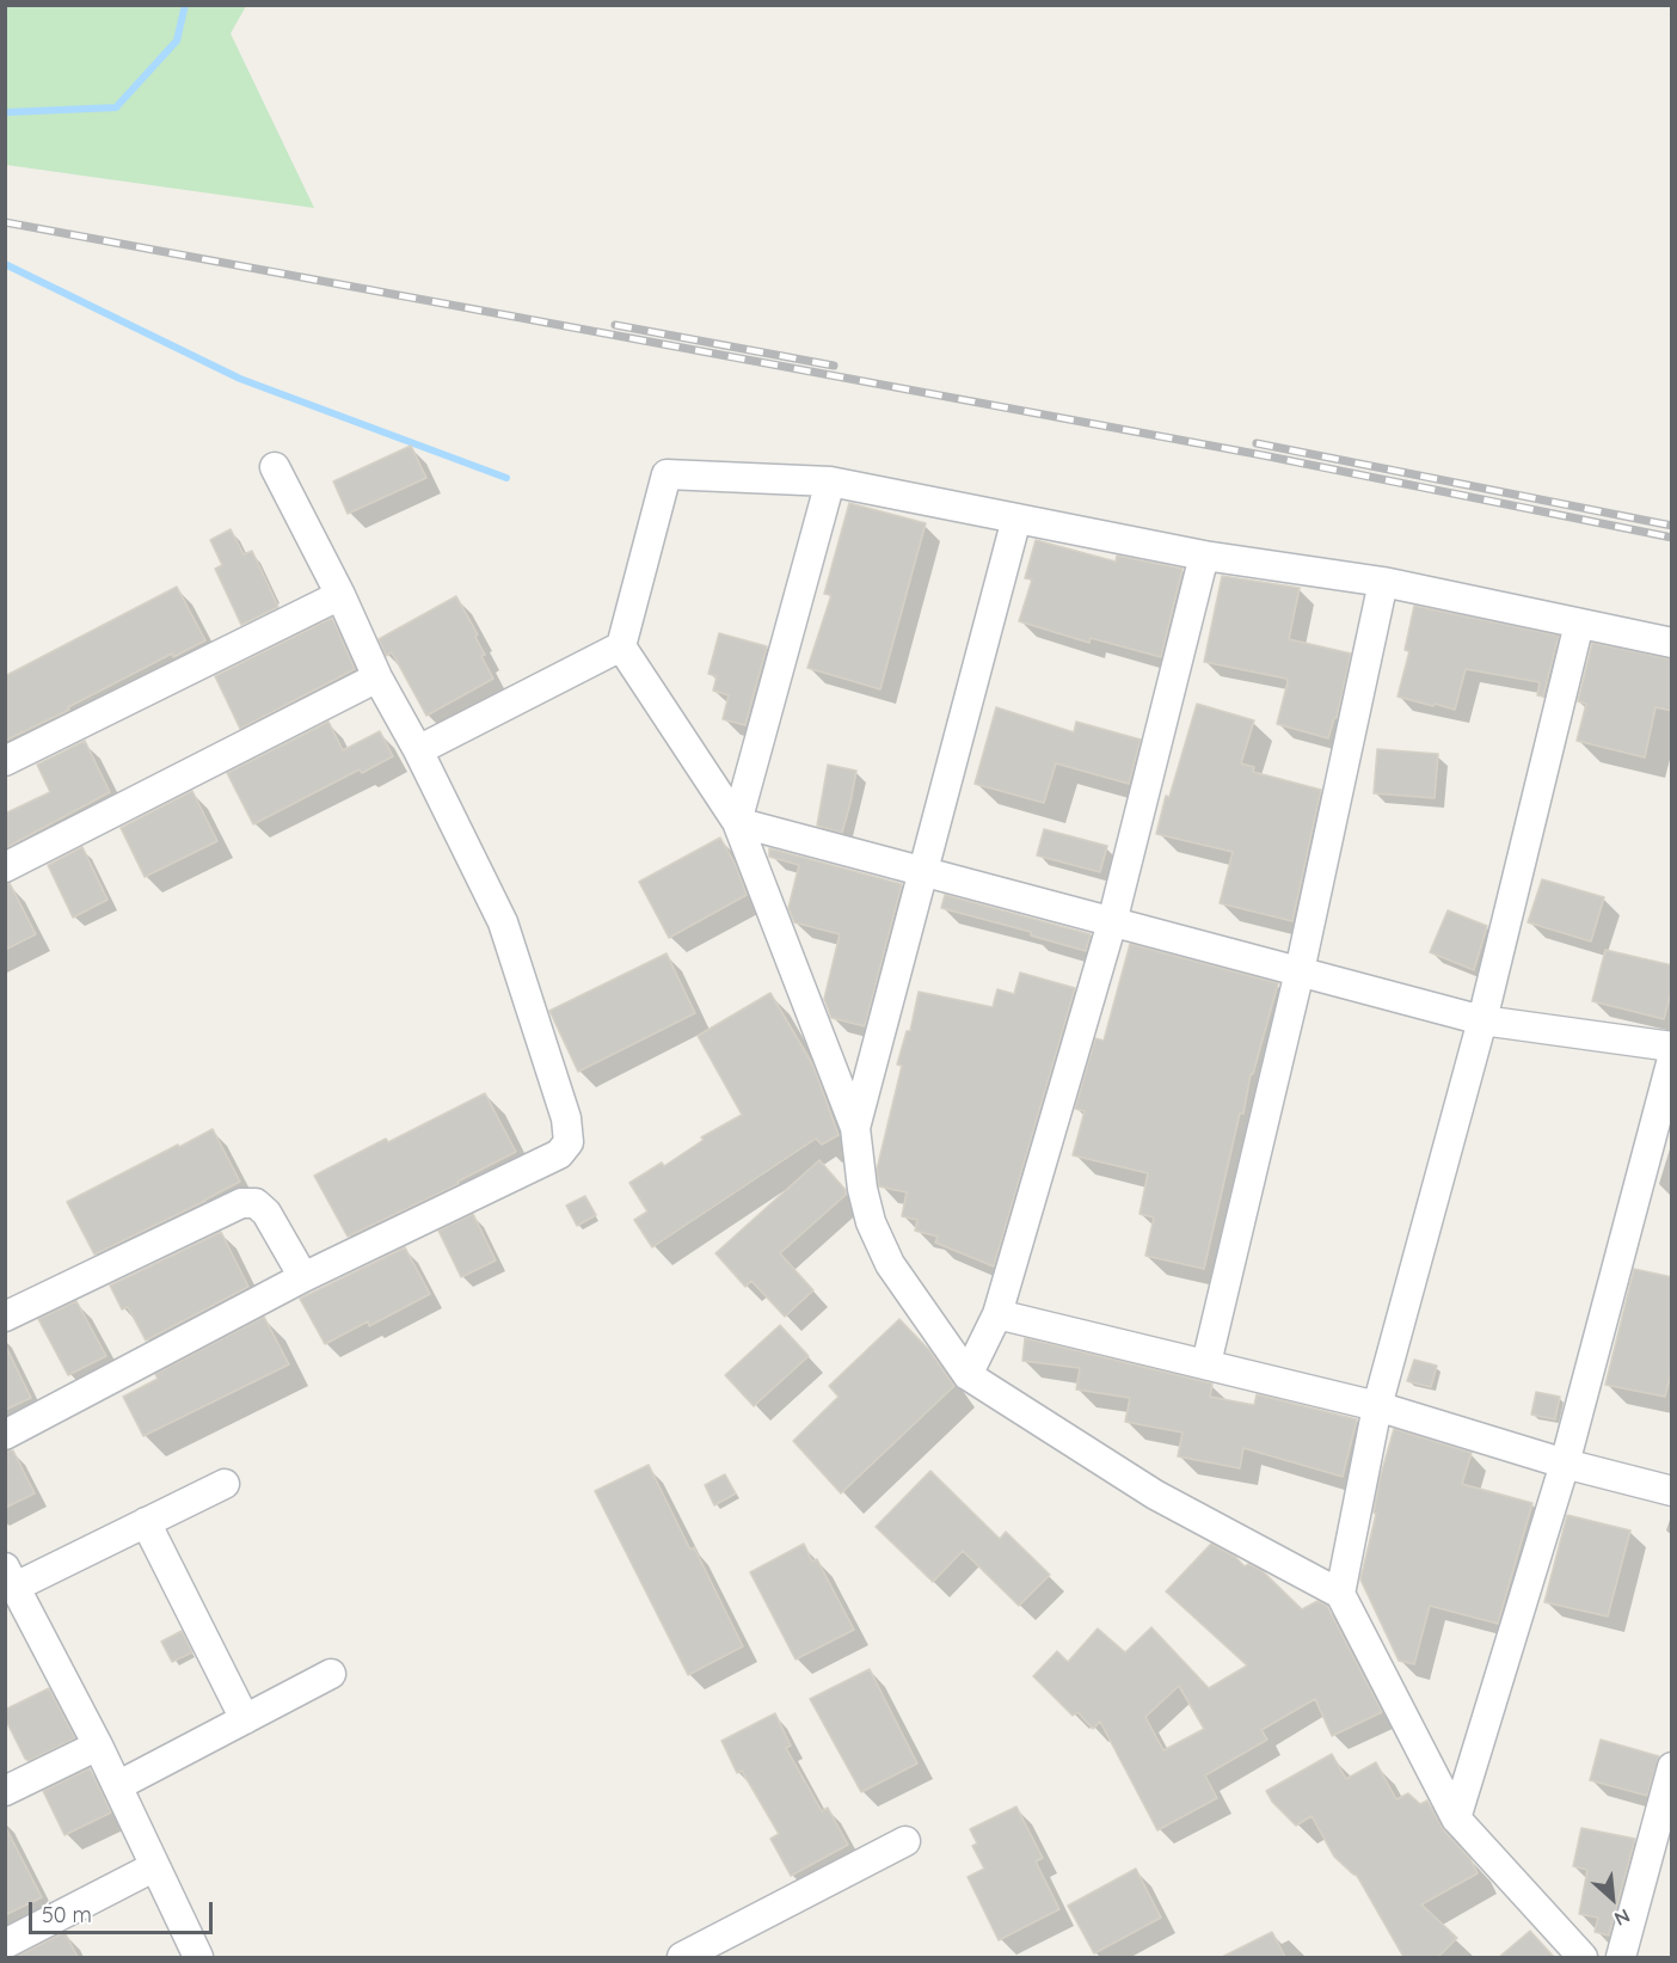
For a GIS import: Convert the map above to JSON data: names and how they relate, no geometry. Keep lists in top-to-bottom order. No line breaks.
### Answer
{"scale_bar":"50 m","north":"bottom right"}
